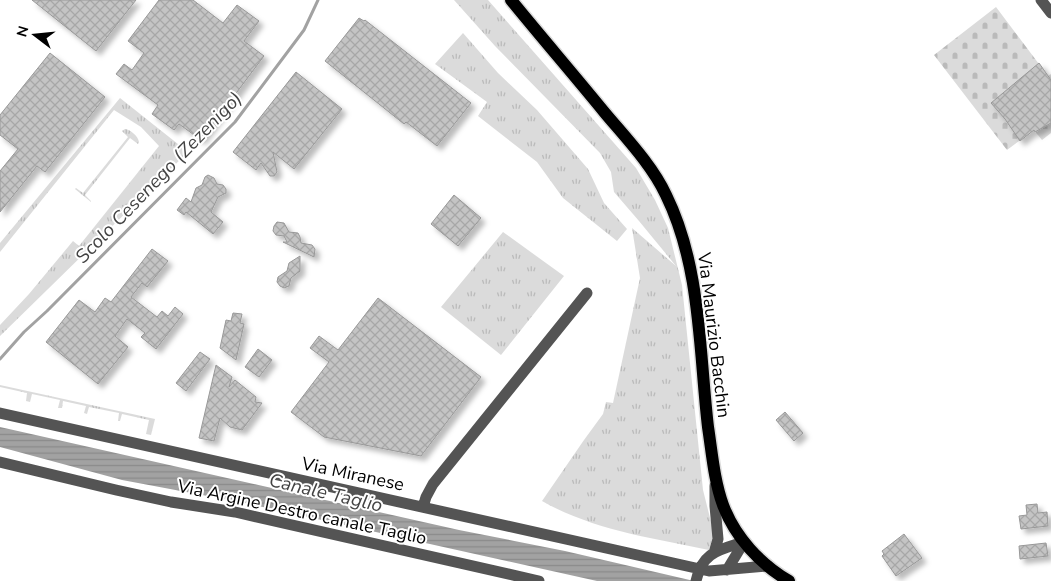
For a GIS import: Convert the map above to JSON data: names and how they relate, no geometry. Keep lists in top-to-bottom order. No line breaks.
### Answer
{"streets":{"main road":["Via Maurizio Bacchin"],"street":["Via Miranese","Via Argine Destro canale Taglio"]},"crossings":[["Via Maurizio Bacchin","Via Miranese"]],"water":["Scolo Cesenego (Zezenigo)","Canale Taglio"],"north":"left"}
